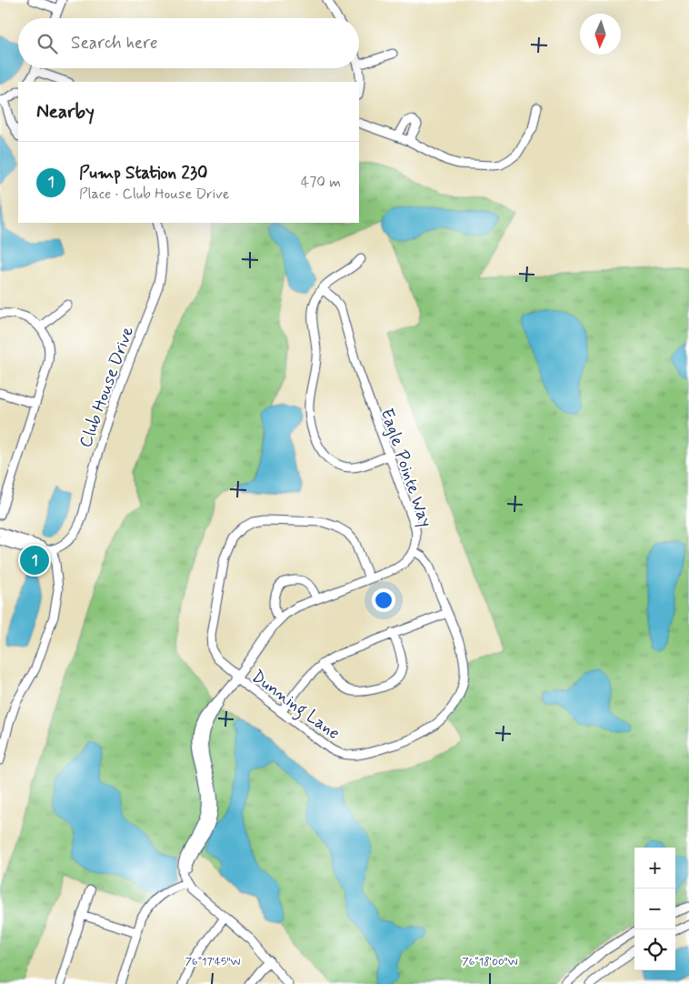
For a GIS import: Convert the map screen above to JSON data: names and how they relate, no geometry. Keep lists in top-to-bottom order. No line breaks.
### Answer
{"streets":{"street":["Club House Drive","Eagle Pointe Way","Dunning Lane"]},"crossings":[["Eagle Pointe Way","Dunning Lane"]],"north":"bottom","page":{"search":"Search here","heading":"Nearby","list":[{"mark":"1","name":"Pump Station 230","note":"Place · Club House Drive","value":"470 m"}],"pins":"1","map_buttons":["+","−"]},"coordinates":["76°17'45\"W","76°18'00\"W"]}
